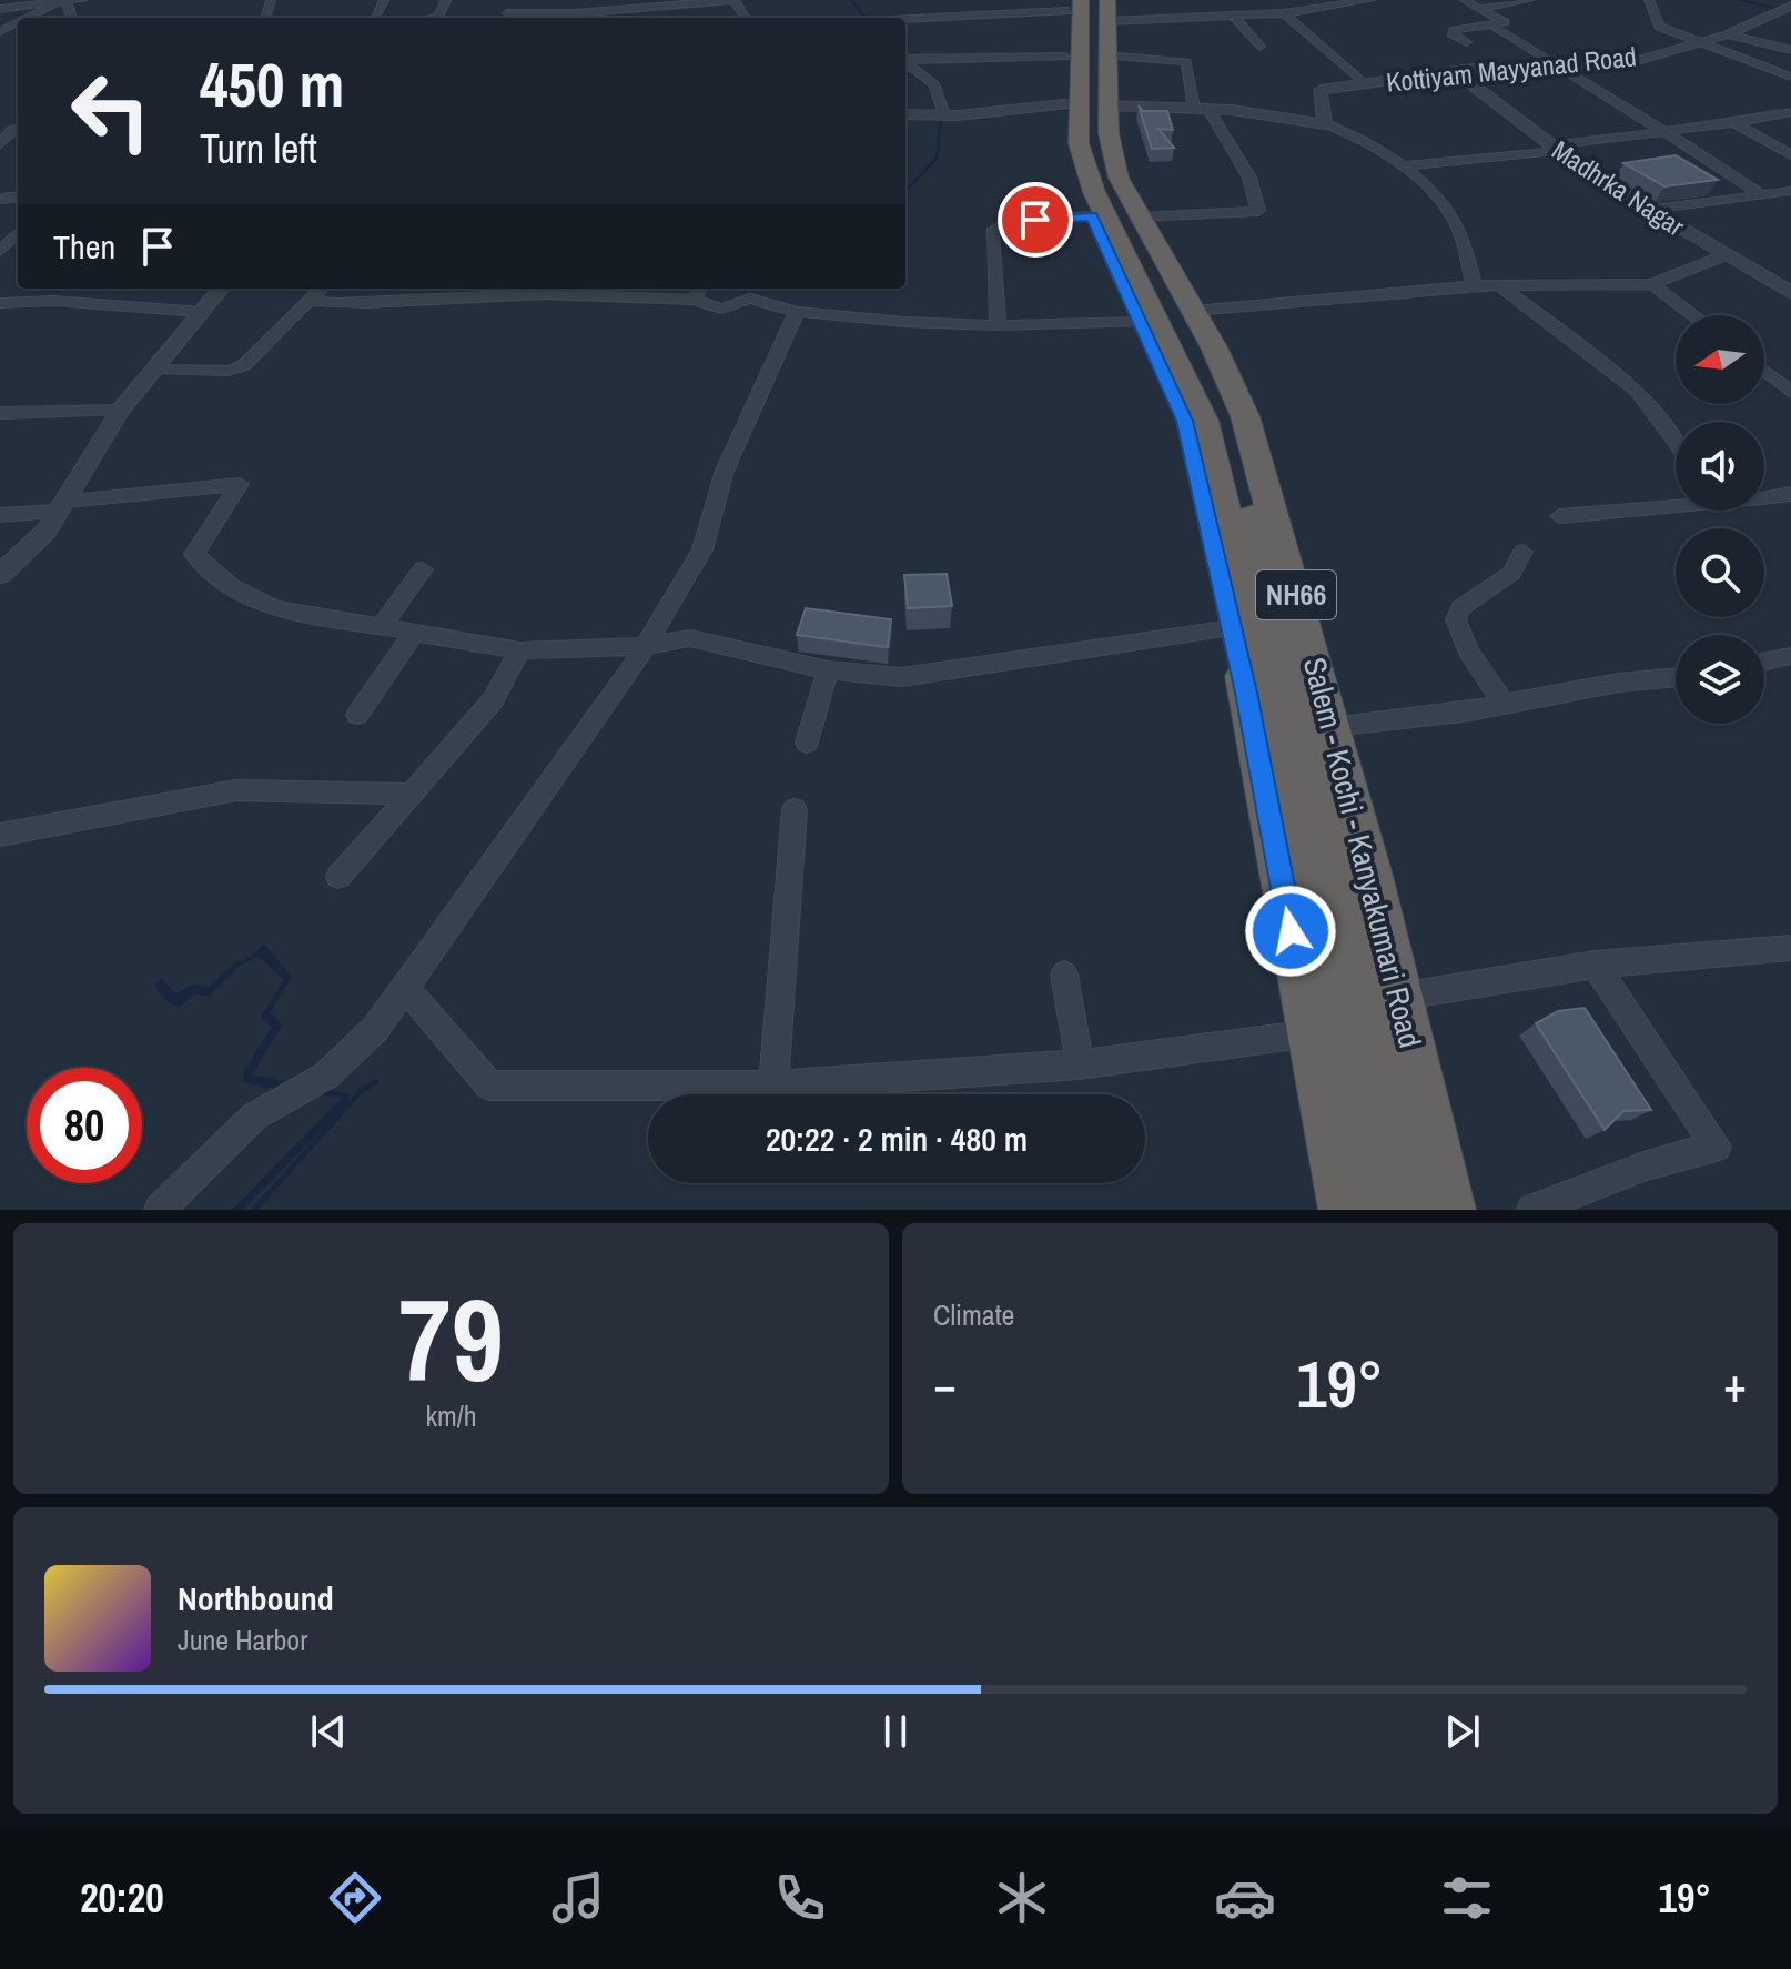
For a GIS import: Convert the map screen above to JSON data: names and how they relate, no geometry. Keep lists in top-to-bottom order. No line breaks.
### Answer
{"streets":{"highway":["NH66","Salem - Kochi - Kanyakumari Road"],"street":["Kottiyam Mayyanad Road","Madhrka Nagar"]},"crossings":[["Kottiyam Mayyanad Road","Madhrka Nagar"],["NH66","Salem - Kochi - Kanyakumari Road"]],"north":"left","page":{"turn":["450 m","Turn left"],"then":"Then","limit":"80","trip":"20:22 · 2 min · 480 m","tile":[["79","km/h"],"Climate"],"heat":["−","19°","+"],"song":["Northbound","June Harbor"],"tabs":["20:20","19°"]}}
